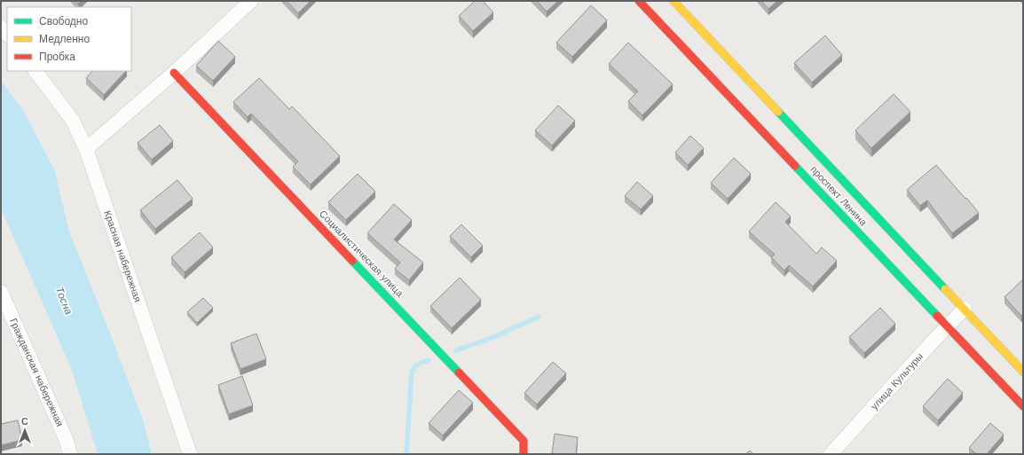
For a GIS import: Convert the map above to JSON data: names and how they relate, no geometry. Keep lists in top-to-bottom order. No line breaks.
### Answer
{"streets":{"main road":["проспект Ленина","Социалистическая улица"],"street":["Красная набережная","Гражданская набережная","улица Культуры"]},"crossings":[["проспект Ленина","улица Культуры"]],"water":["Тосна"],"legend":["Свободно","Медленно","Пробка"],"north":"top"}
